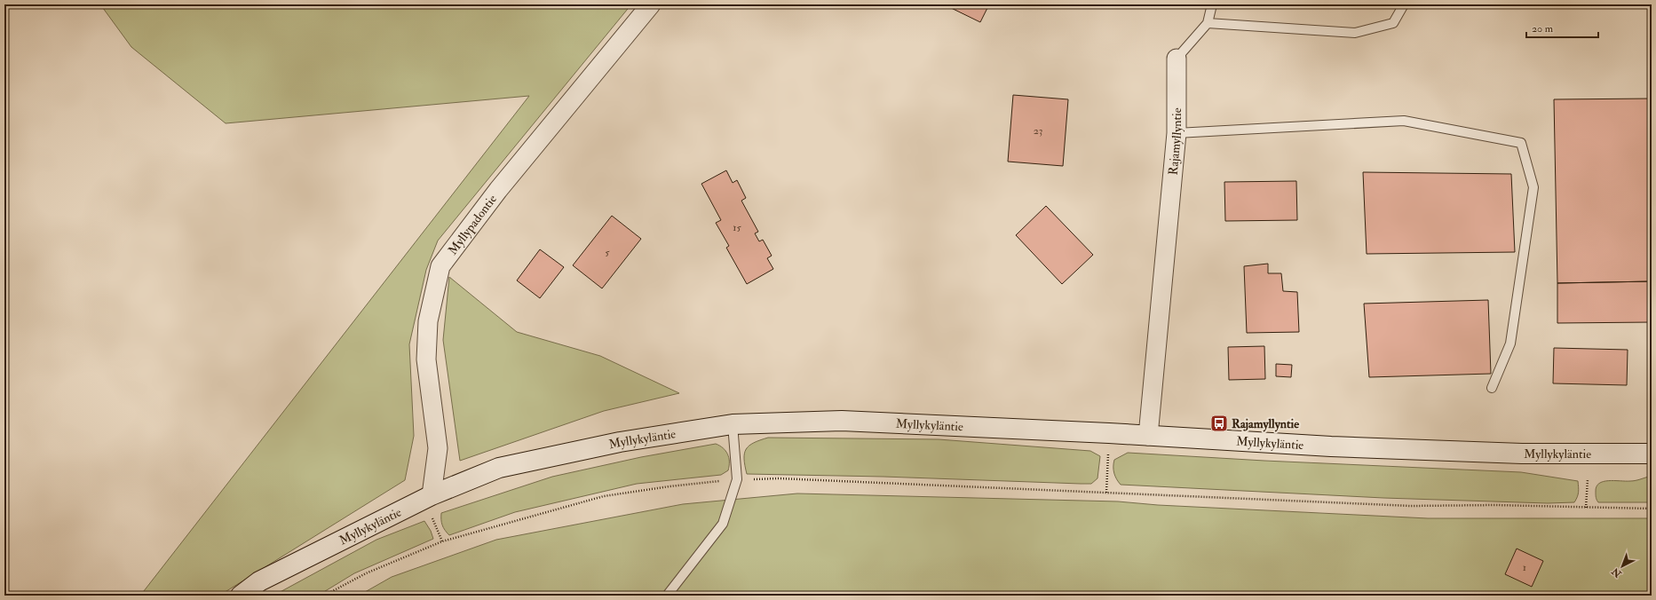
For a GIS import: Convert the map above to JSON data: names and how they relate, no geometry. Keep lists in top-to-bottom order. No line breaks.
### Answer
{"streets":{"main road":["Myllykyläntie"],"street":["Rajamyllyntie","Myllypadontie"]},"crossings":[["Rajamyllyntie","Myllykyläntie"],["Myllypadontie","Myllykyläntie"]],"places":{"bus stop":["Rajamyllyntie"]},"house_numbers":["23","15","5","1"],"scale_bar":"20 m","north":"bottom left"}
